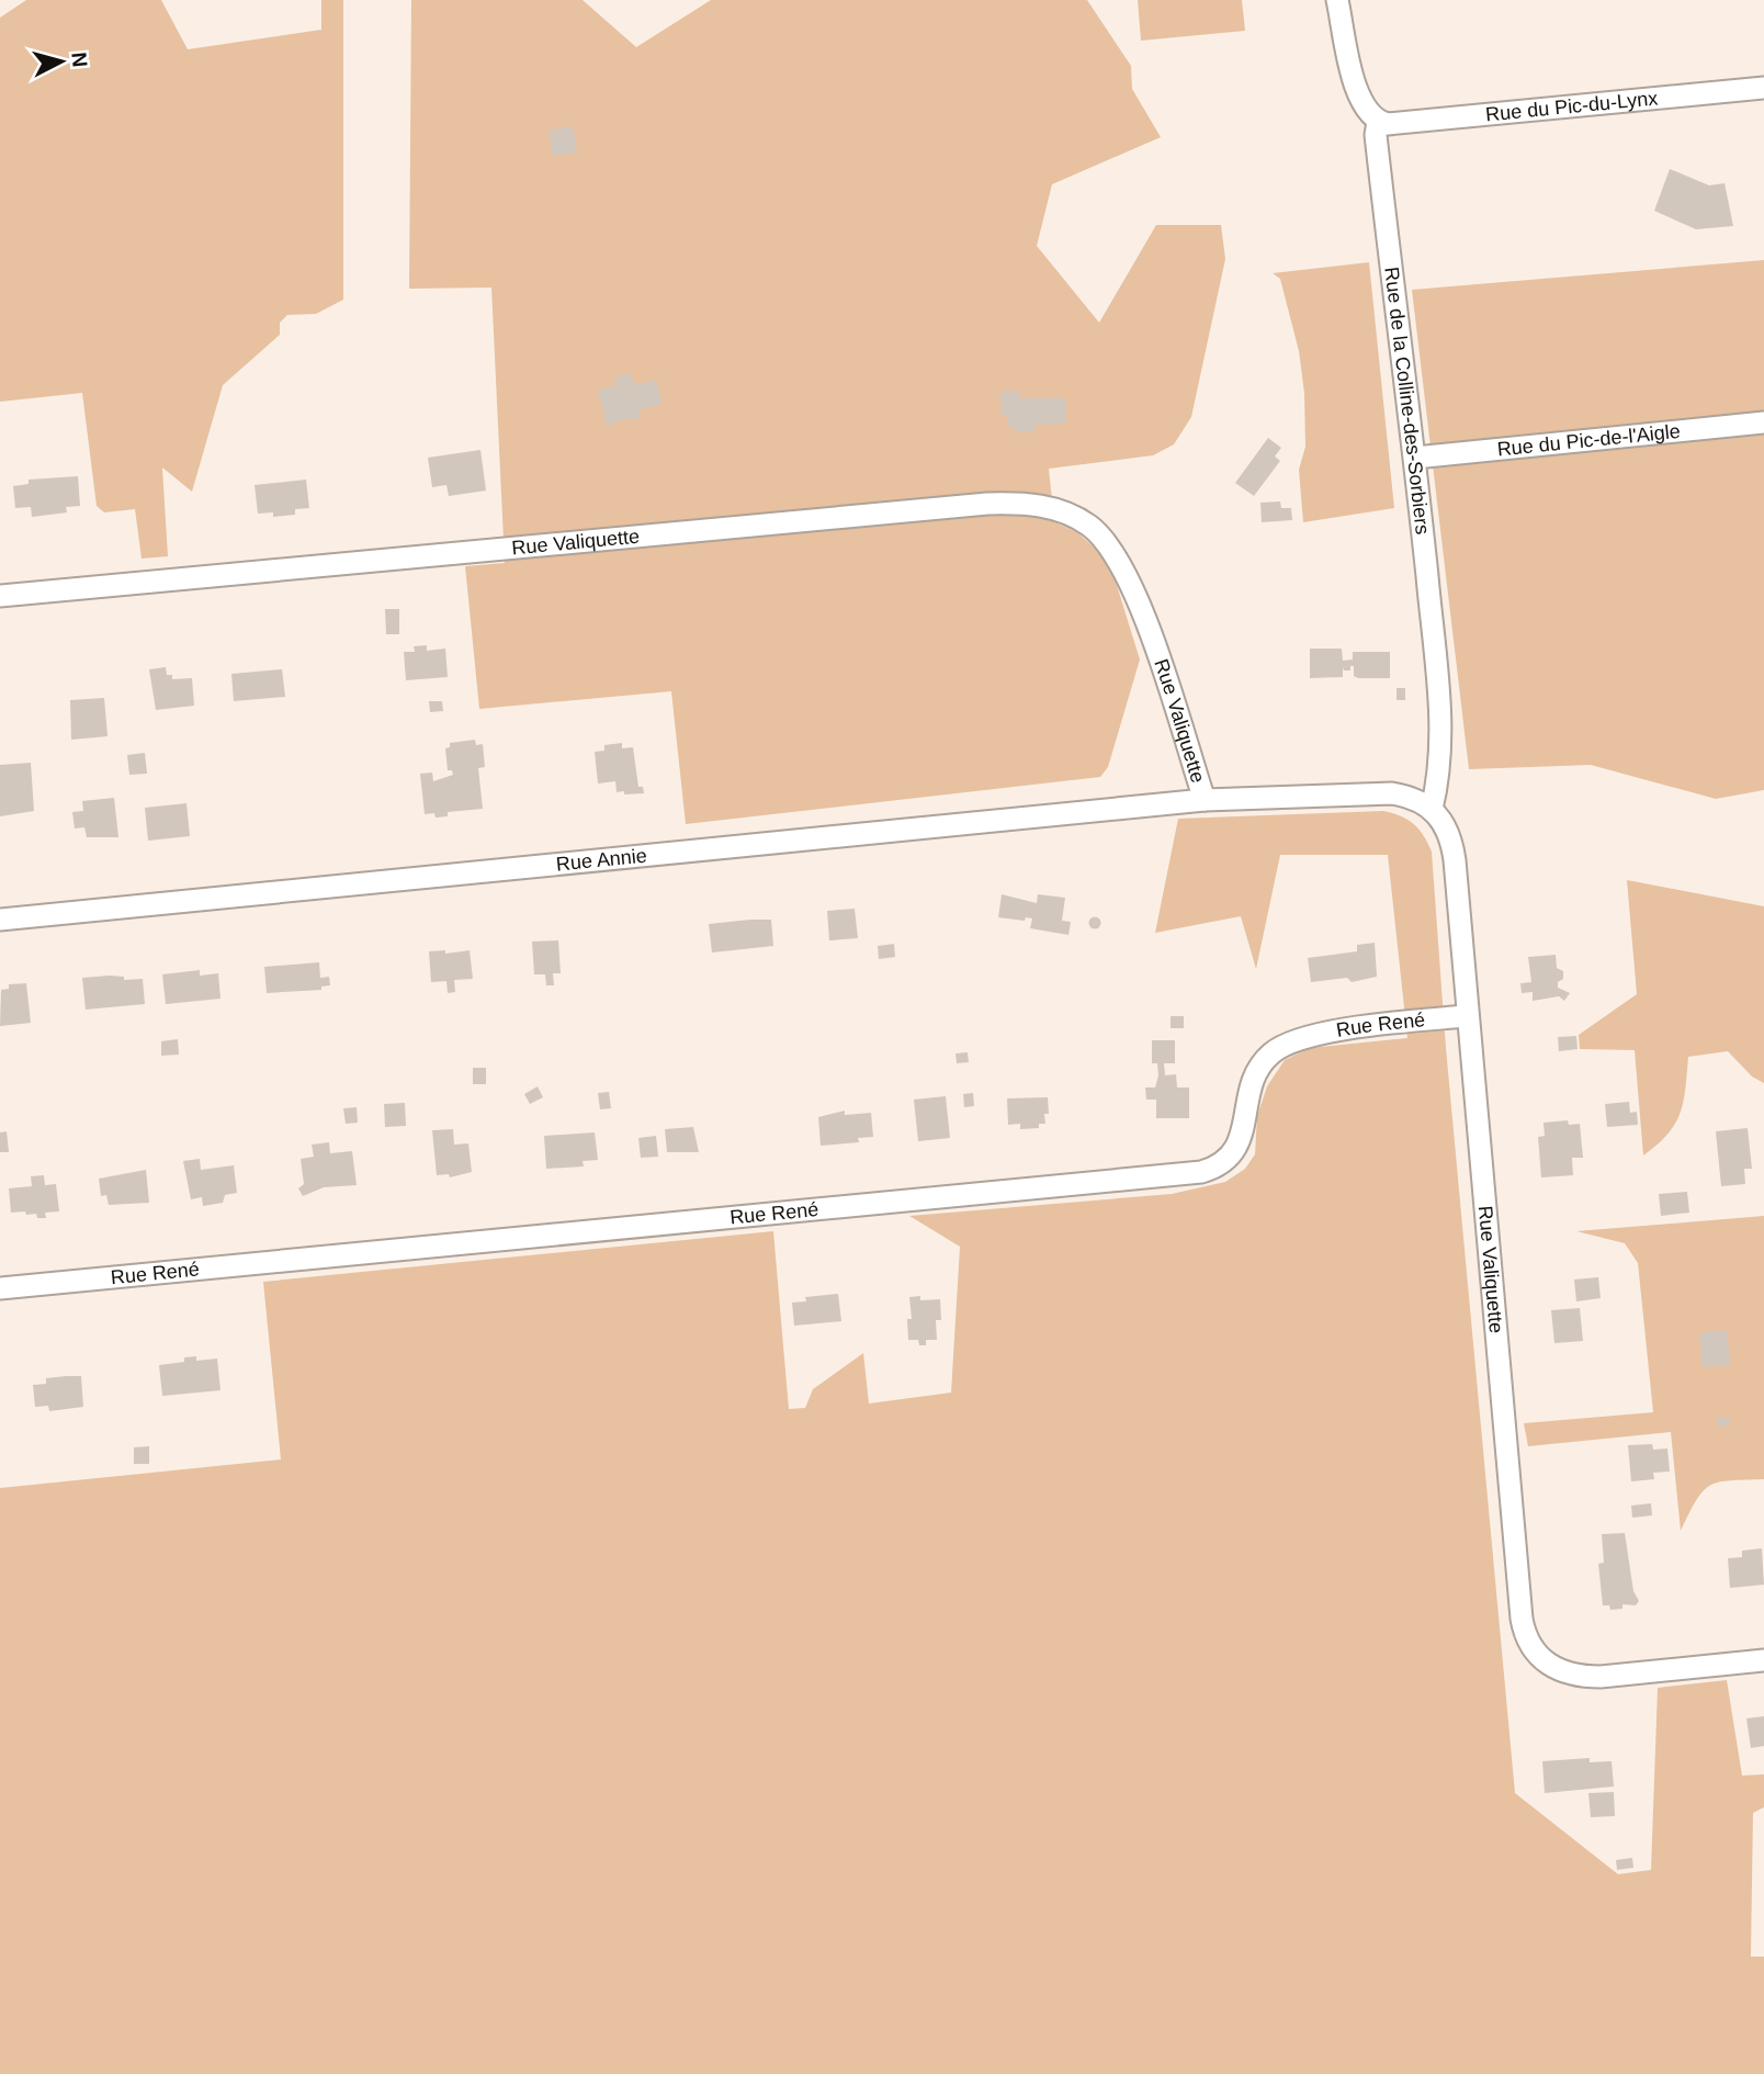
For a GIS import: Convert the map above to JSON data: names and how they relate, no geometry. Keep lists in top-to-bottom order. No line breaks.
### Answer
{"streets":{"street":["Rue du Pic-du-Lynx","Rue de la Colline-des-Sorbiers","Rue du Pic-de-l'Aigle","Rue Valiquette","Rue Annie","Rue René"]},"crossings":[["Rue du Pic-du-Lynx","Rue de la Colline-des-Sorbiers"],["Rue de la Colline-des-Sorbiers","Rue du Pic-de-l'Aigle"],["Rue de la Colline-des-Sorbiers","Rue Valiquette"],["Rue Valiquette","Rue Annie"],["Rue Valiquette","Rue René"]],"north":"right"}
